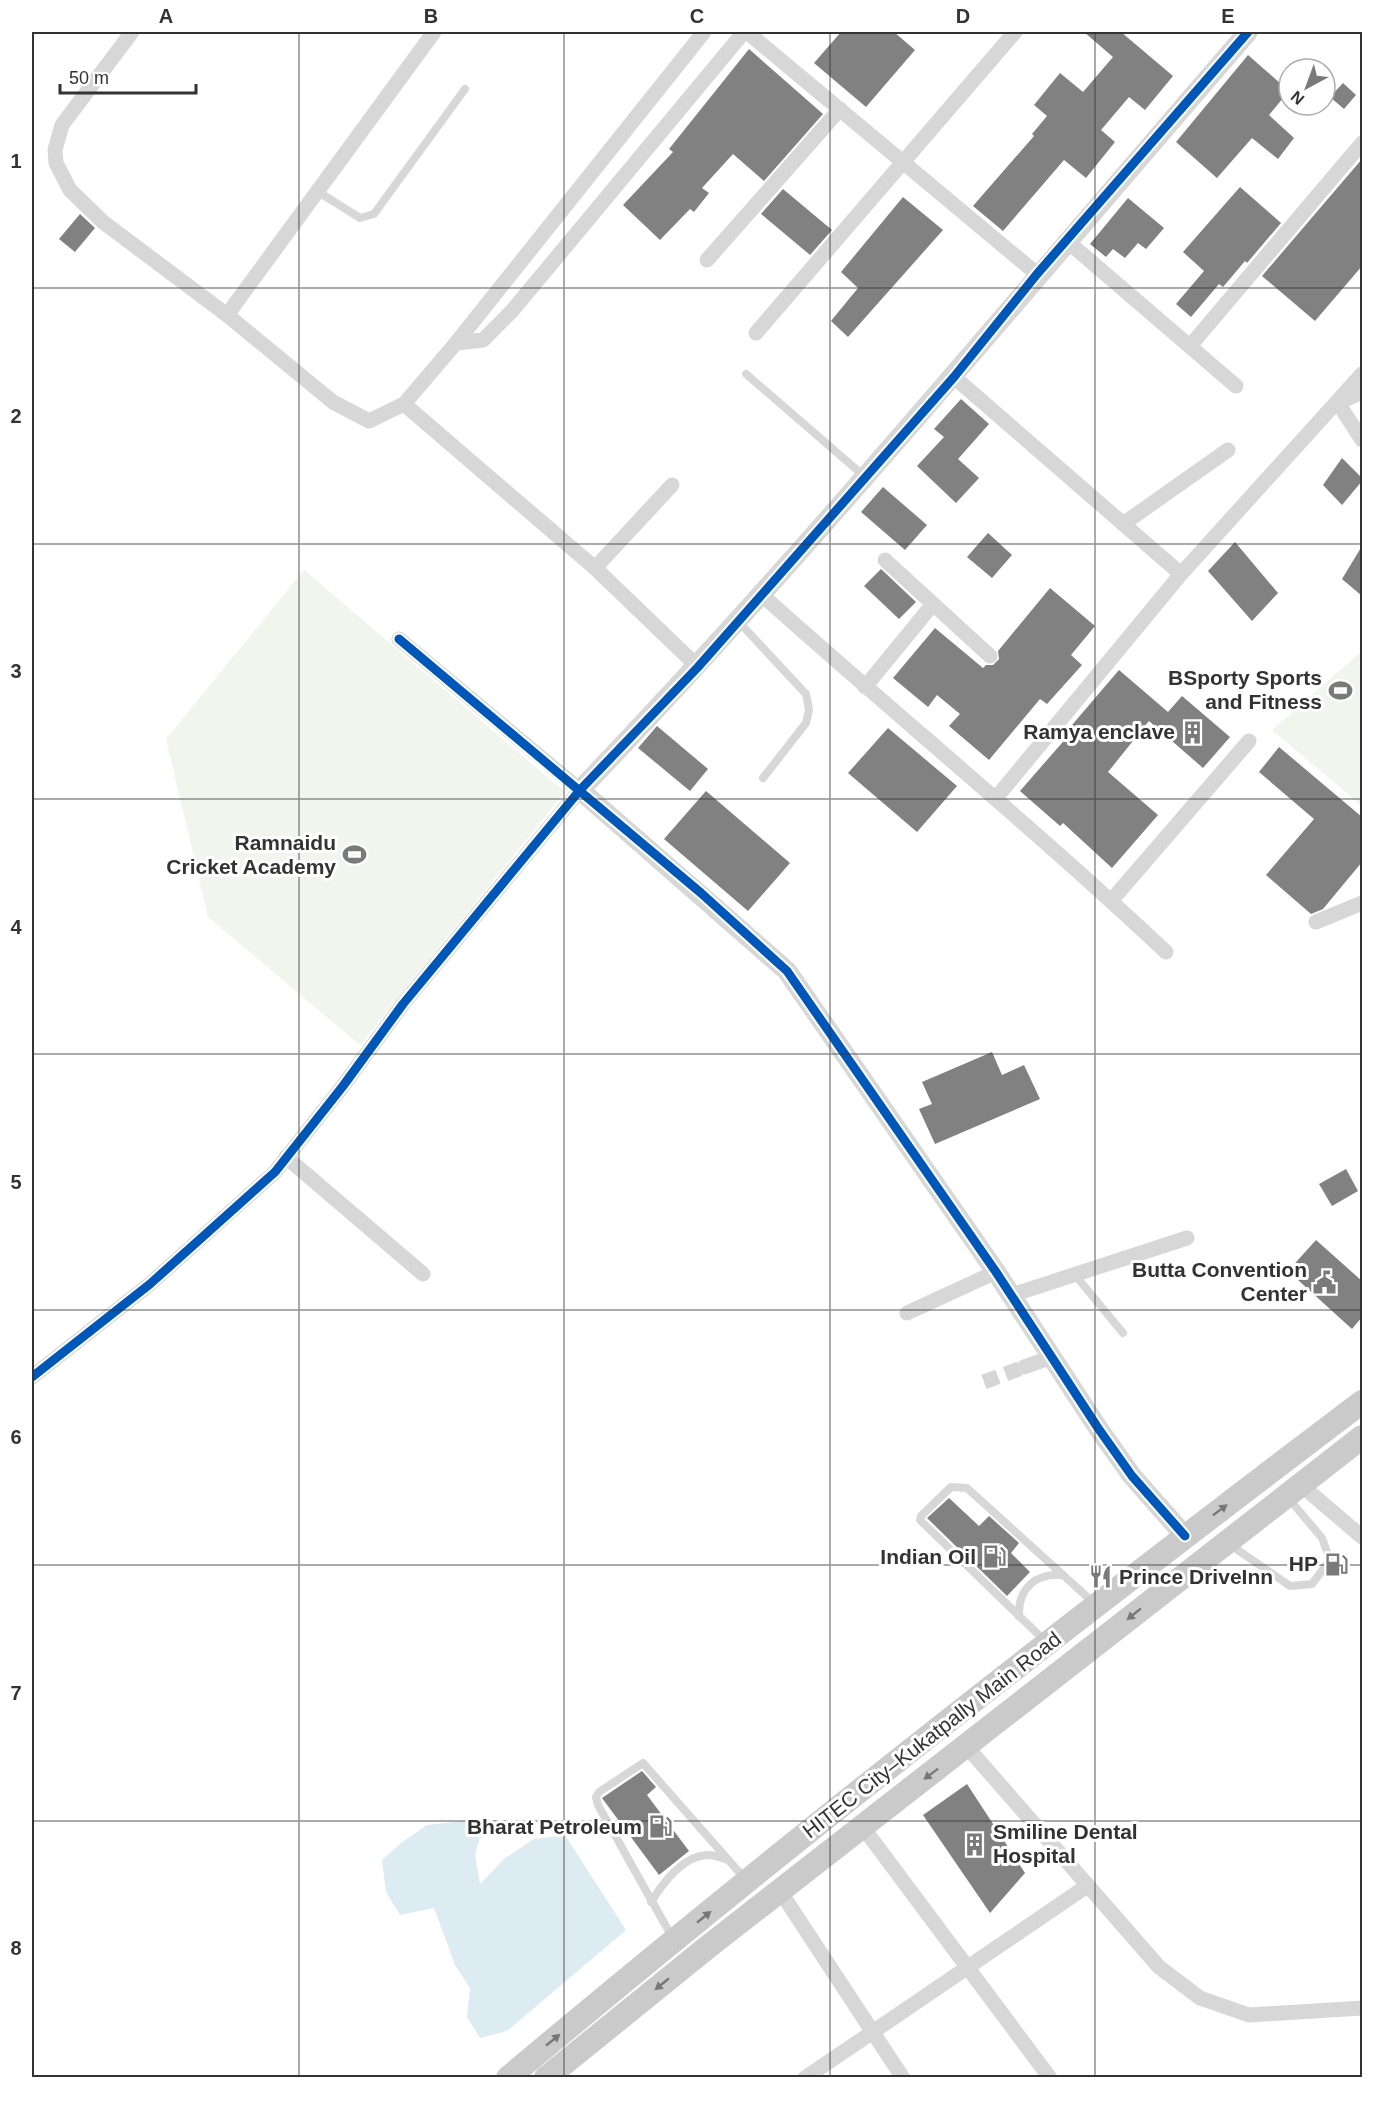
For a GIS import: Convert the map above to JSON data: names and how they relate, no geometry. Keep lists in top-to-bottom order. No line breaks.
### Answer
{"streets":{"main road":["HITEC City–Kukatpally Main Road"]},"places":{"sports":["BSporty Sports and Fitness","Ramnaidu Cricket Academy"],"building":["Ramya enclave","Smiline Dental Hospital"],"public building":["Butta Convention Center"],"fuel station":["Indian Oil","HP","Bharat Petroleum"],"restaurant":["Prince DriveInn"]},"scale_bar":"50 m","north":"bottom left","grid":{"columns":["A","B","C","D","E"],"rows":["1","2","3","4","5","6","7","8"]}}
